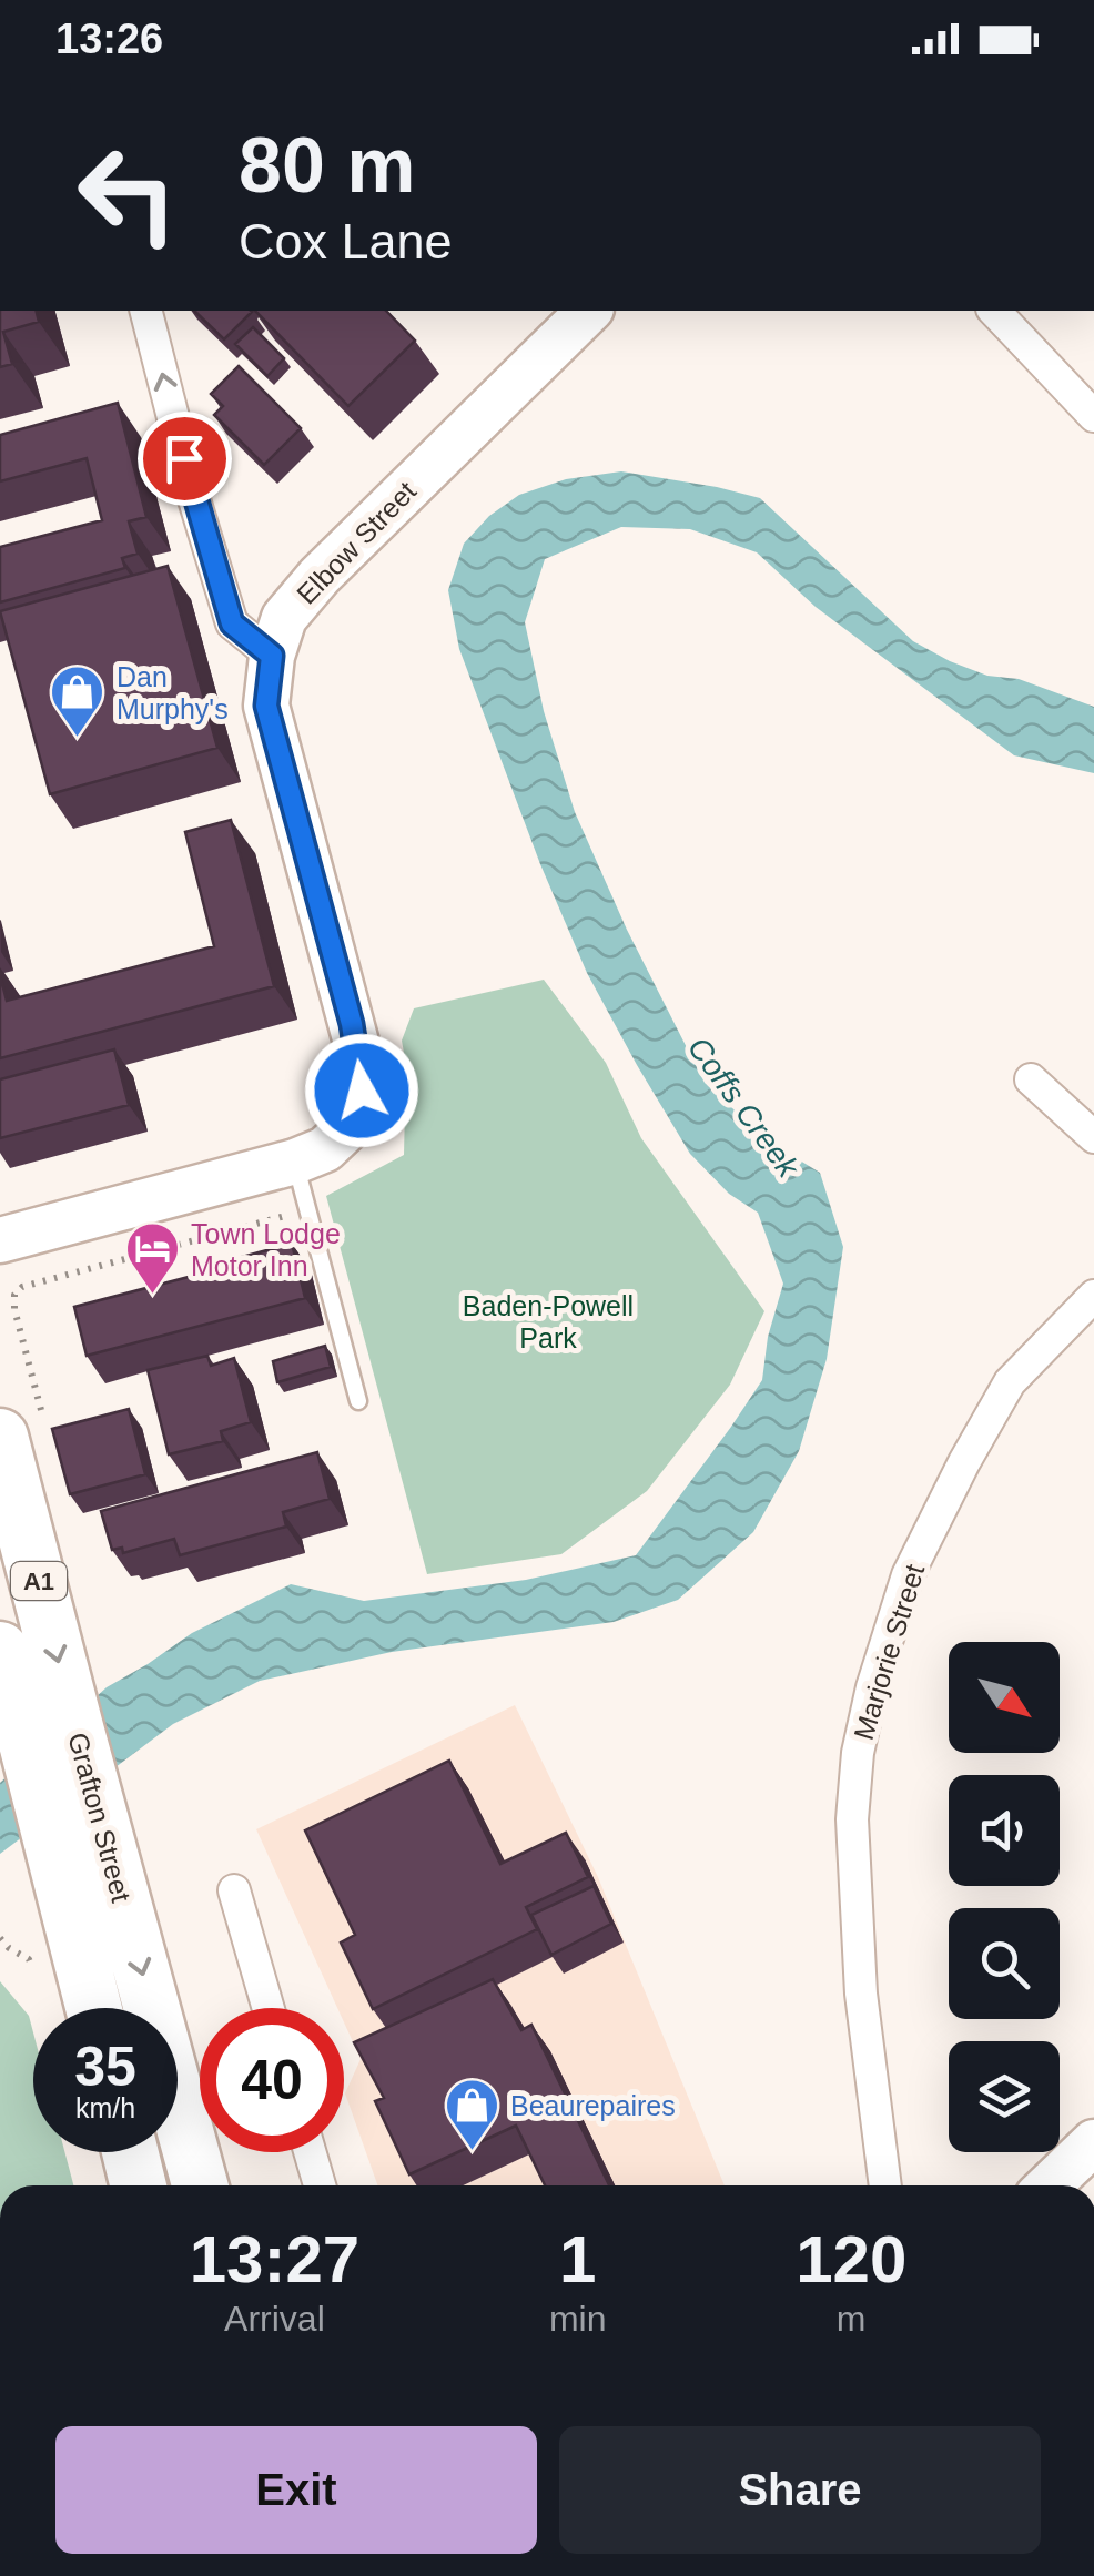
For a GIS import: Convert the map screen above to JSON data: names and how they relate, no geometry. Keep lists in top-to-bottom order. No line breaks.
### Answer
{"streets":{"highway":["A1","Grafton Street"],"street":["Elbow Street","Marjorie Street"]},"water":["Coffs Creek"],"parks":["Baden-Powell Park"],"places":{"shop":["Dan Murphy's","Beaurepaires"],"hotel":["Town Lodge Motor Inn"]},"north":"bottom right","page":{"status":"13:26","turn":["80 m","Cox Lane"],"speed":"35 km/h","limit":"40","eta":["13:27","Arrival","1","min","120","m"],"buttons":["Exit","Share"]}}
